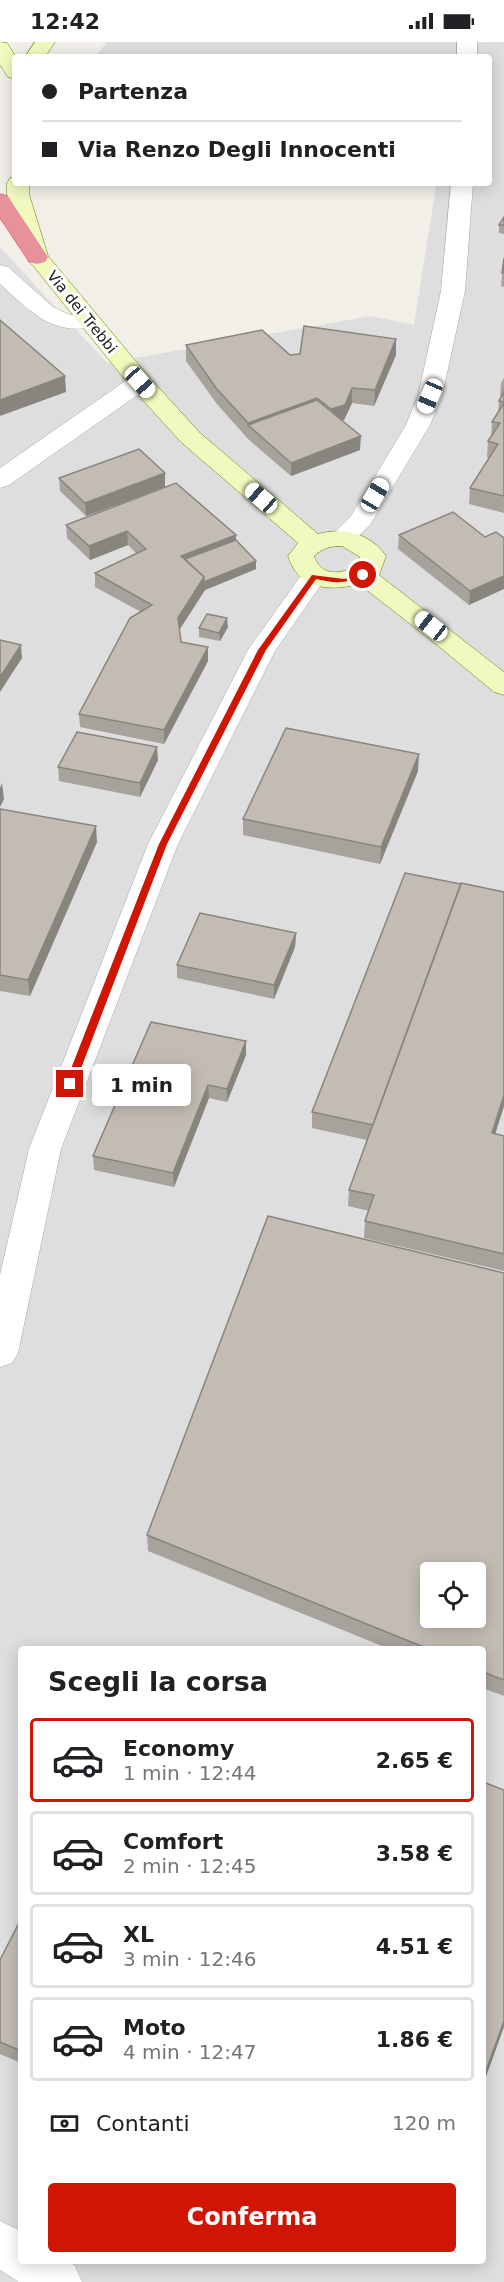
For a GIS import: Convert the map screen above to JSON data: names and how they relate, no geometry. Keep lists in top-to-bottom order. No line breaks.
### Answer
{"streets":{"street":["Via dei Trebbi"]},"page":{"status":"12:42","banner":["Partenza","Via Renzo Degli Innocenti"],"bubble":"1 min","heading":"Scegli la corsa","list":[{"name":"Economy","note":"1 min · 12:44","value":"2.65 €"},{"name":"Comfort","note":"2 min · 12:45","value":"3.58 €"},{"name":"XL","note":"3 min · 12:46","value":"4.51 €"},{"name":"Moto","note":"4 min · 12:47","value":"1.86 €"}],"pay":["Contanti","120 m"],"buttons":"Conferma"}}
